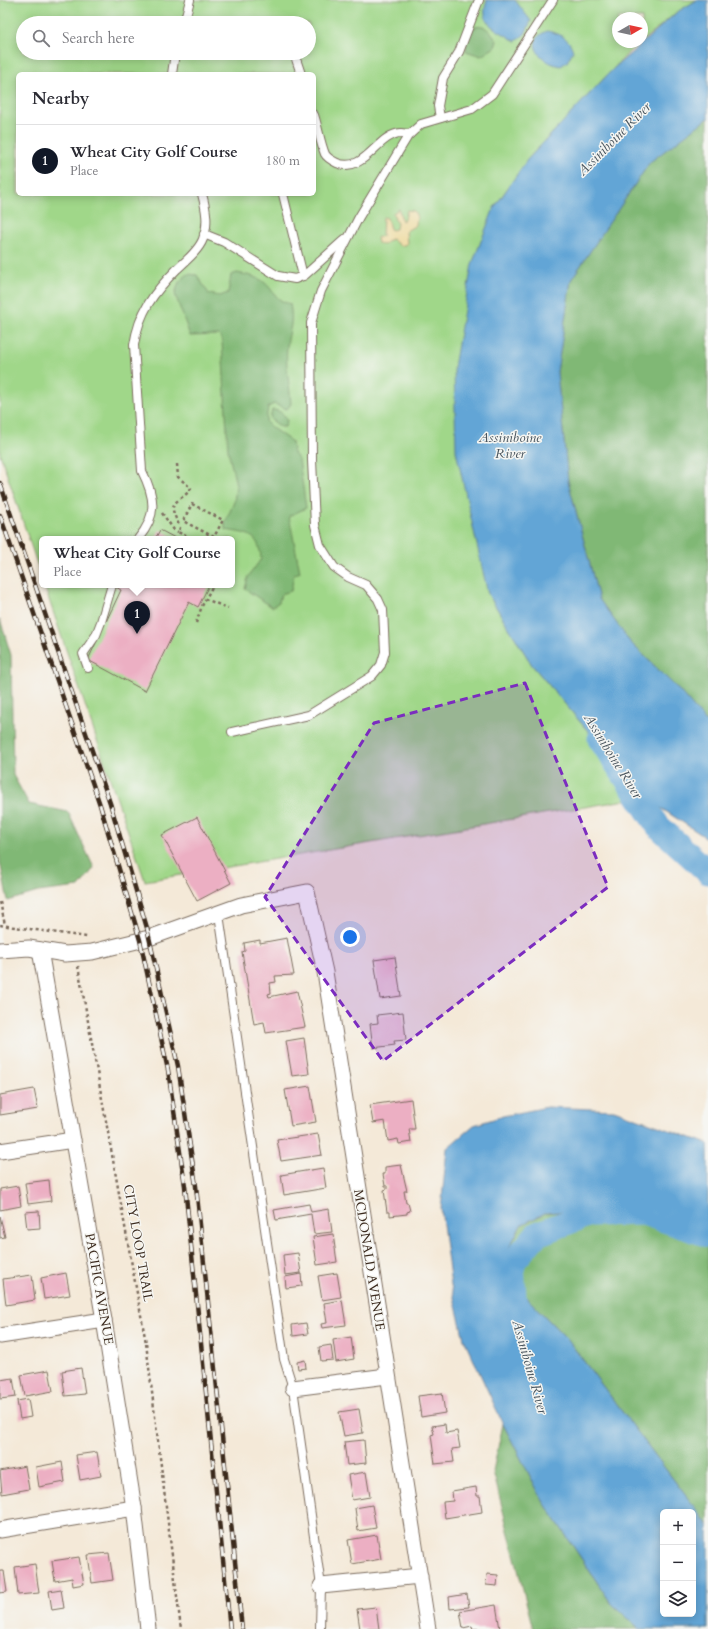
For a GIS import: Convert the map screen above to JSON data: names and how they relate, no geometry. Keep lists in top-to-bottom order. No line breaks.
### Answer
{"streets":{"street":["MCDONALD AVENUE","PACIFIC AVENUE"],"path":["CITY LOOP TRAIL"]},"water":["Assiniboine River"],"north":"right","page":{"search":"Search here","heading":"Nearby","list":[{"mark":"1","name":"Wheat City Golf Course","note":"Place","value":"180 m"}],"popup":["Wheat City Golf Course","Place"],"pins":"1","map_buttons":["+","−"]}}
